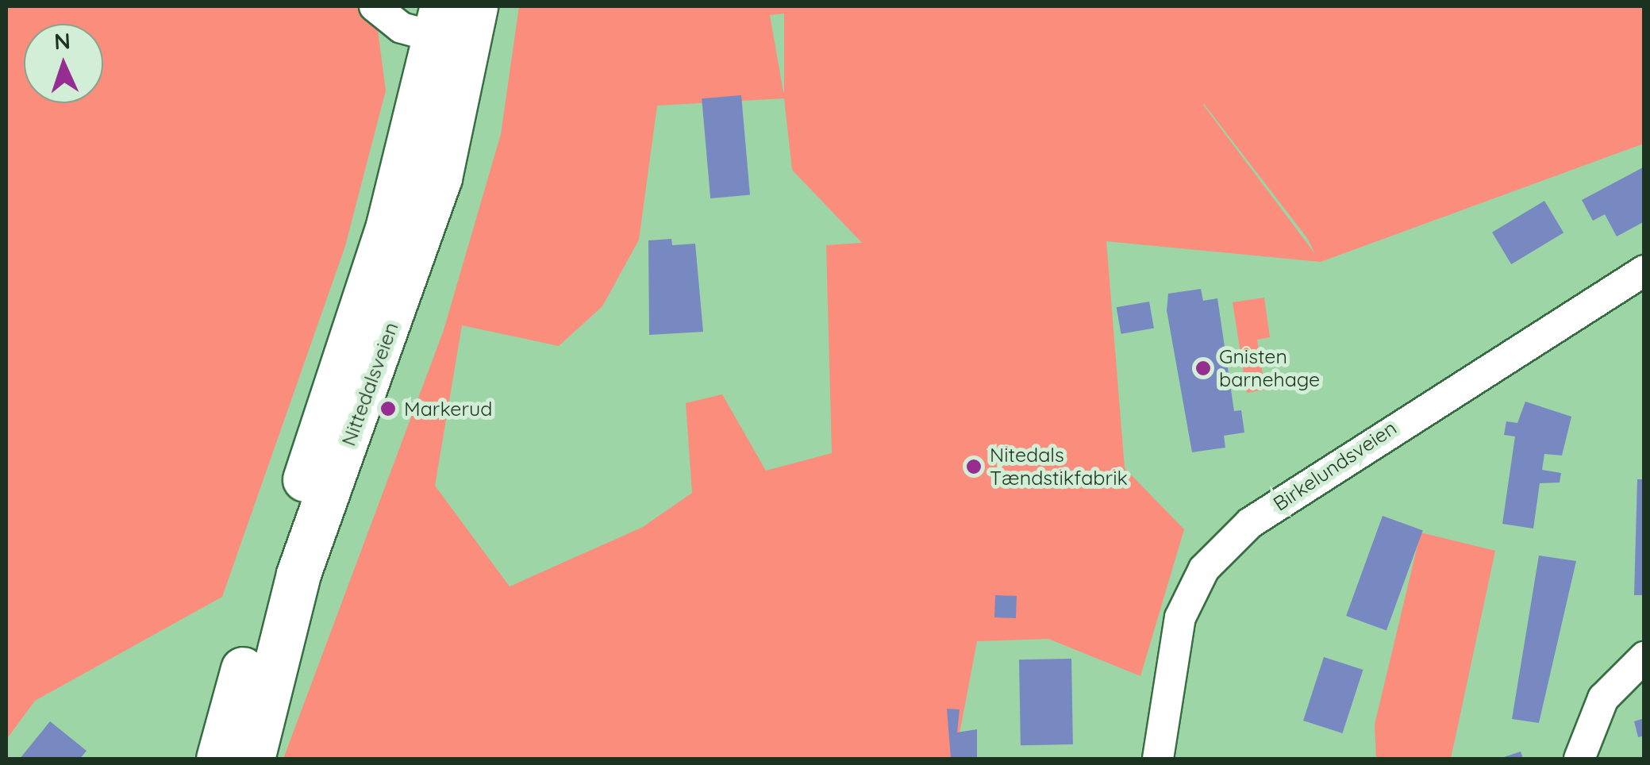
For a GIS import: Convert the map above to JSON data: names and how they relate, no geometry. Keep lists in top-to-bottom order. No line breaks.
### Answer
{"streets":{"main road":["Nittedalsveien"],"street":["Birkelundsveien"]},"places":["Gnisten barnehage","Markerud","Nitedals Tændstikfabrik"],"north":"top"}
